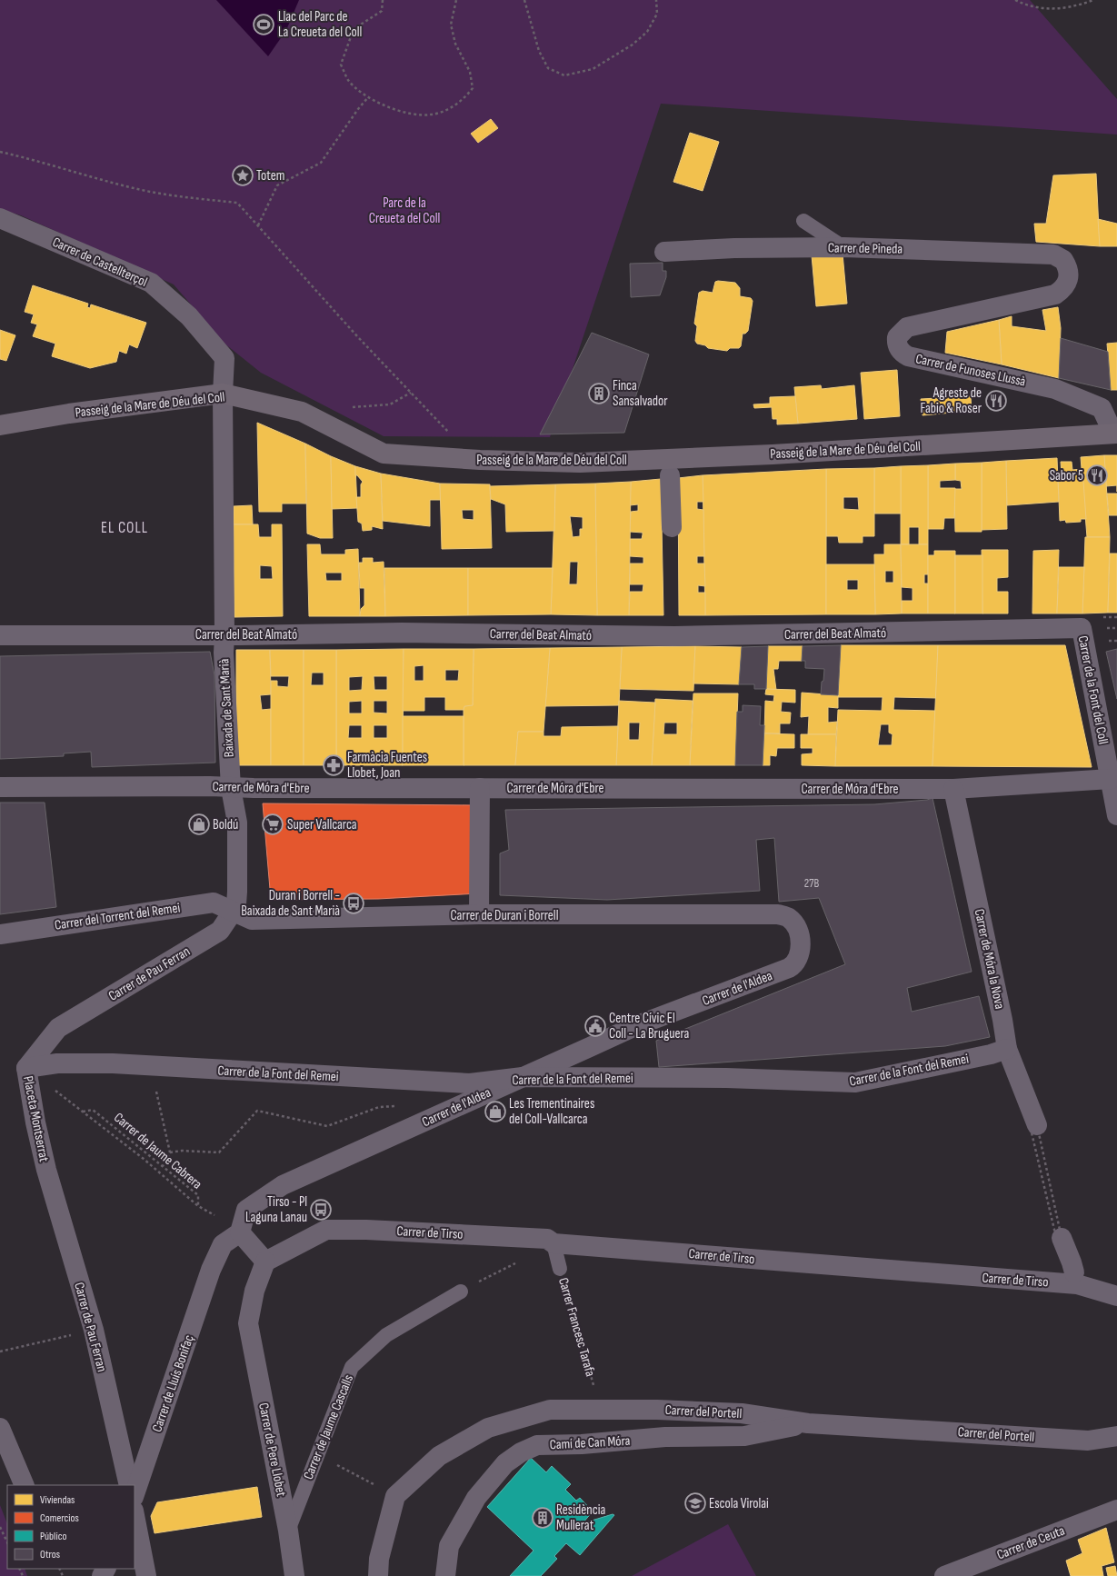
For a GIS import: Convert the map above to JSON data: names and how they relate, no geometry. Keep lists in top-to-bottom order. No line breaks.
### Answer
{"streets":{"street":["Carrer de Pineda","Carrer de Castellterçol","Carrer de Funoses Llussà","Passeig de la Mare de Déu del Coll","Carrer del Beat Almató","Carrer de la Font del Coll","Baixada de Sant Marià","Carrer de Móra d'Ebre","Carrer de Duran i Borrell","Carrer del Torrent del Remei","Carrer de Móra la Nova","Carrer de Pau Ferran","Carrer de l'Aldea","Carrer de la Font del Remei","Placeta Montserrat","Carrer de Tirso","Carrer de Lluís Bonifaç","Carrer del Portell","Camí de Can Móra","Carrer de Pere Llobet","Carrer de Ceuta"],"lane":["Carrer Francesc Tarafa","Carrer de Jaume Cascalls"],"path":["Carrer de Jaume Cabrera"]},"crossings":[["Carrer de Pineda","Carrer de Funoses Llussà"],["Carrer de Castellterçol","Passeig de la Mare de Déu del Coll"],["Carrer de Castellterçol","Baixada de Sant Marià"],["Carrer de Funoses Llussà","Passeig de la Mare de Déu del Coll"],["Passeig de la Mare de Déu del Coll","Baixada de Sant Marià"],["Carrer del Beat Almató","Carrer de la Font del Coll"],["Carrer del Beat Almató","Baixada de Sant Marià"],["Carrer de la Font del Coll","Carrer de Móra d'Ebre"],["Baixada de Sant Marià","Carrer de Móra d'Ebre"],["Baixada de Sant Marià","Carrer de Duran i Borrell"],["Baixada de Sant Marià","Carrer del Torrent del Remei"],["Baixada de Sant Marià","Carrer de Pau Ferran"],["Carrer de Móra d'Ebre","Carrer de Móra la Nova"],["Carrer de Duran i Borrell","Carrer del Torrent del Remei"],["Carrer de Duran i Borrell","Carrer de Pau Ferran"],["Carrer de Duran i Borrell","Carrer de l'Aldea"],["Carrer del Torrent del Remei","Carrer de Pau Ferran"],["Carrer de Móra la Nova","Carrer de la Font del Remei"],["Carrer de Pau Ferran","Placeta Montserrat"],["Carrer de l'Aldea","Carrer de la Font del Remei"],["Carrer de l'Aldea","Carrer de Lluís Bonifaç"],["Carrer de la Font del Remei","Placeta Montserrat"],["Carrer de Tirso","Carrer Francesc Tarafa"],["Carrer de Tirso","Carrer de Pere Llobet"],["Carrer Francesc Tarafa","Carrer del Portell"],["Carrer del Portell","Camí de Can Móra"],["Carrer de Jaume Cascalls","Carrer de Pere Llobet"]],"districts":["EL COLL"],"parks":["Parc de la Creueta del Coll"],"places":{"sports":["Llac del Parc de La Creueta del Coll"],"place":["Totem"],"building":["Finca Sansalvador","Residència Mullerat"],"restaurant":["Agreste de Fabio & Roser","Sabor 5"],"pharmacy":["Farmàcia Fuentes Llobet, Joan"],"shop":["Boldú","Les Trementinaires del Coll-Vallcarca"],"supermarket":["Super Vallcarca"],"bus stop":["Duran i Borrell - Baixada de Sant Marià","Tirso - Pl Laguna Lanau"],"public building":["Centre Cívic El Coll - La Bruguera"],"school or university":["Escola Virolai"]},"house_numbers":["27B"],"legend":["Viviendas","Comercios","Público","Otros"]}
